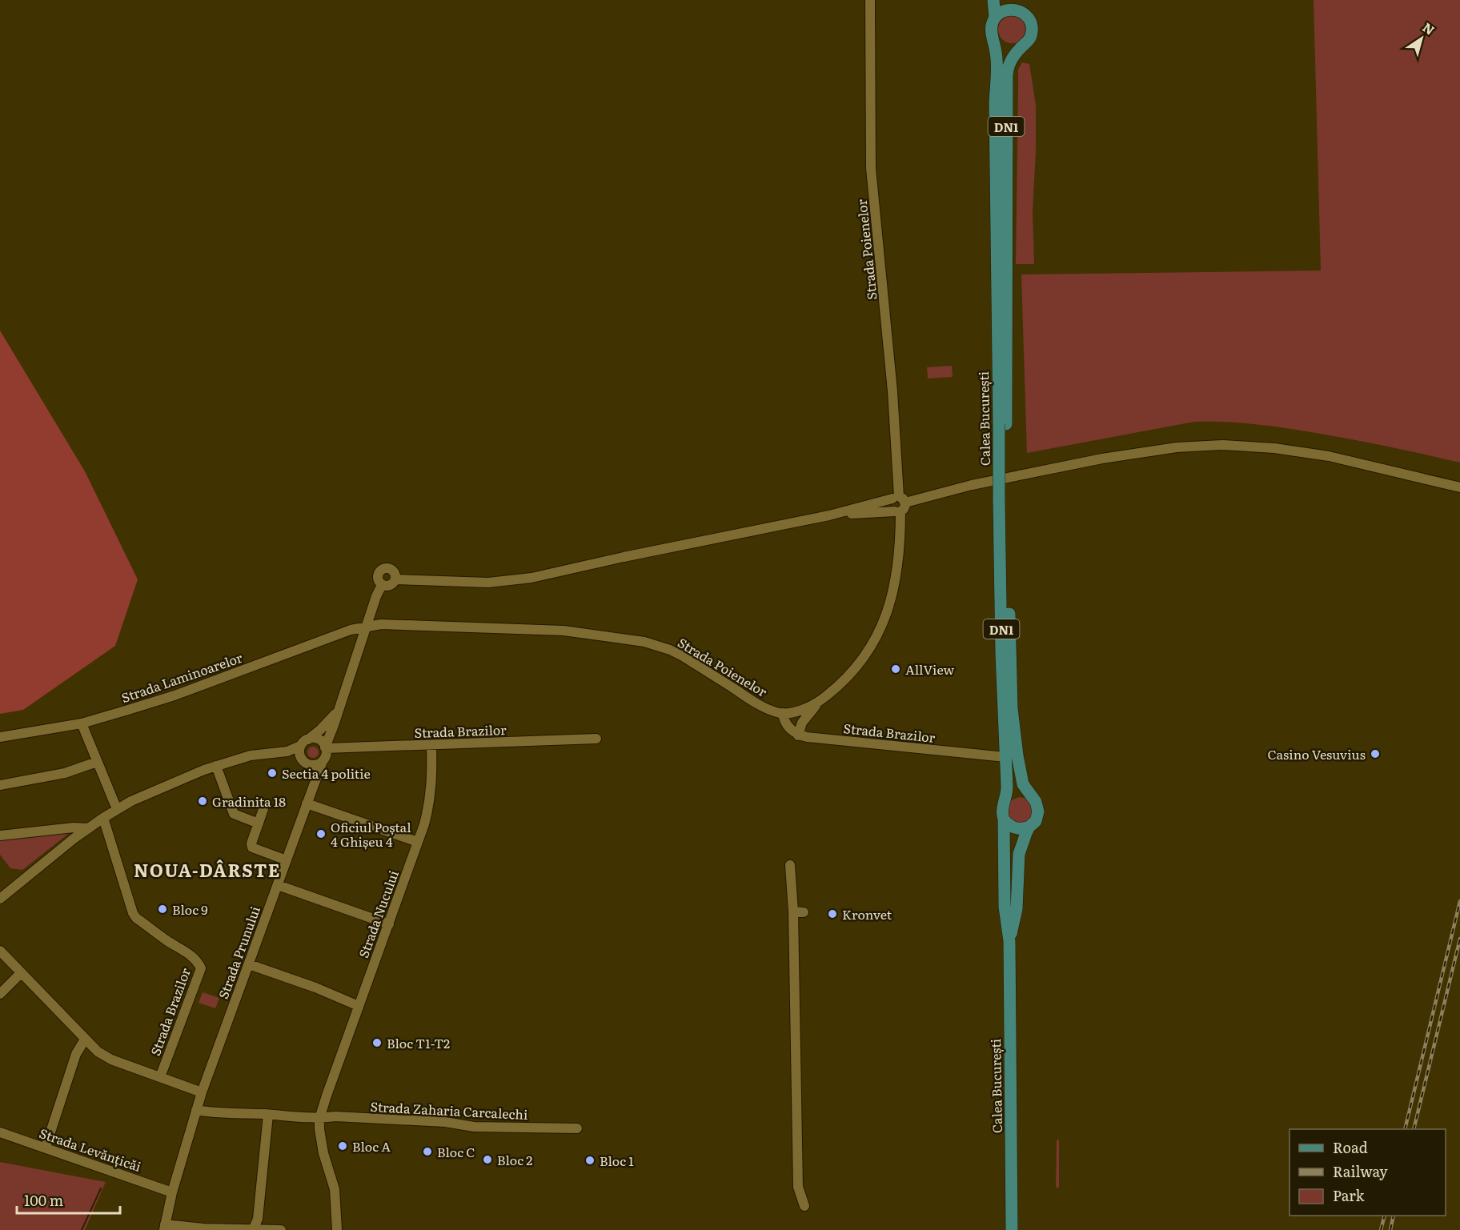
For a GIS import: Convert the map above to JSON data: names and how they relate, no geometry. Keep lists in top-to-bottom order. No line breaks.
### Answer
{"streets":{"main road":["DN1","Calea București"],"street":["Strada Poienelor","Strada Laminoarelor","Strada Brazilor","Strada Nucului","Strada Prunului","Strada Zaharia Carcalechi","Strada Levănțicăi"]},"crossings":[["Strada Poienelor","Strada Laminoarelor"],["Calea București","Strada Brazilor"],["Strada Brazilor","Strada Nucului"],["Strada Brazilor","Strada Prunului"],["Strada Nucului","Strada Zaharia Carcalechi"],["Strada Prunului","Strada Levănțicăi"]],"districts":["NOUA-DÂRSTE"],"places":["AllView","Casino Vesuvius","Sectia 4 politie","Gradinita 18","Oficiul Poștal 4 Ghișeu 4","Bloc 9","Kronvet","Bloc T1-T2","Bloc A","Bloc C","Bloc 2","Bloc 1"],"legend":["Road","Railway","Park"],"scale_bar":"100 m","north":"top right"}
